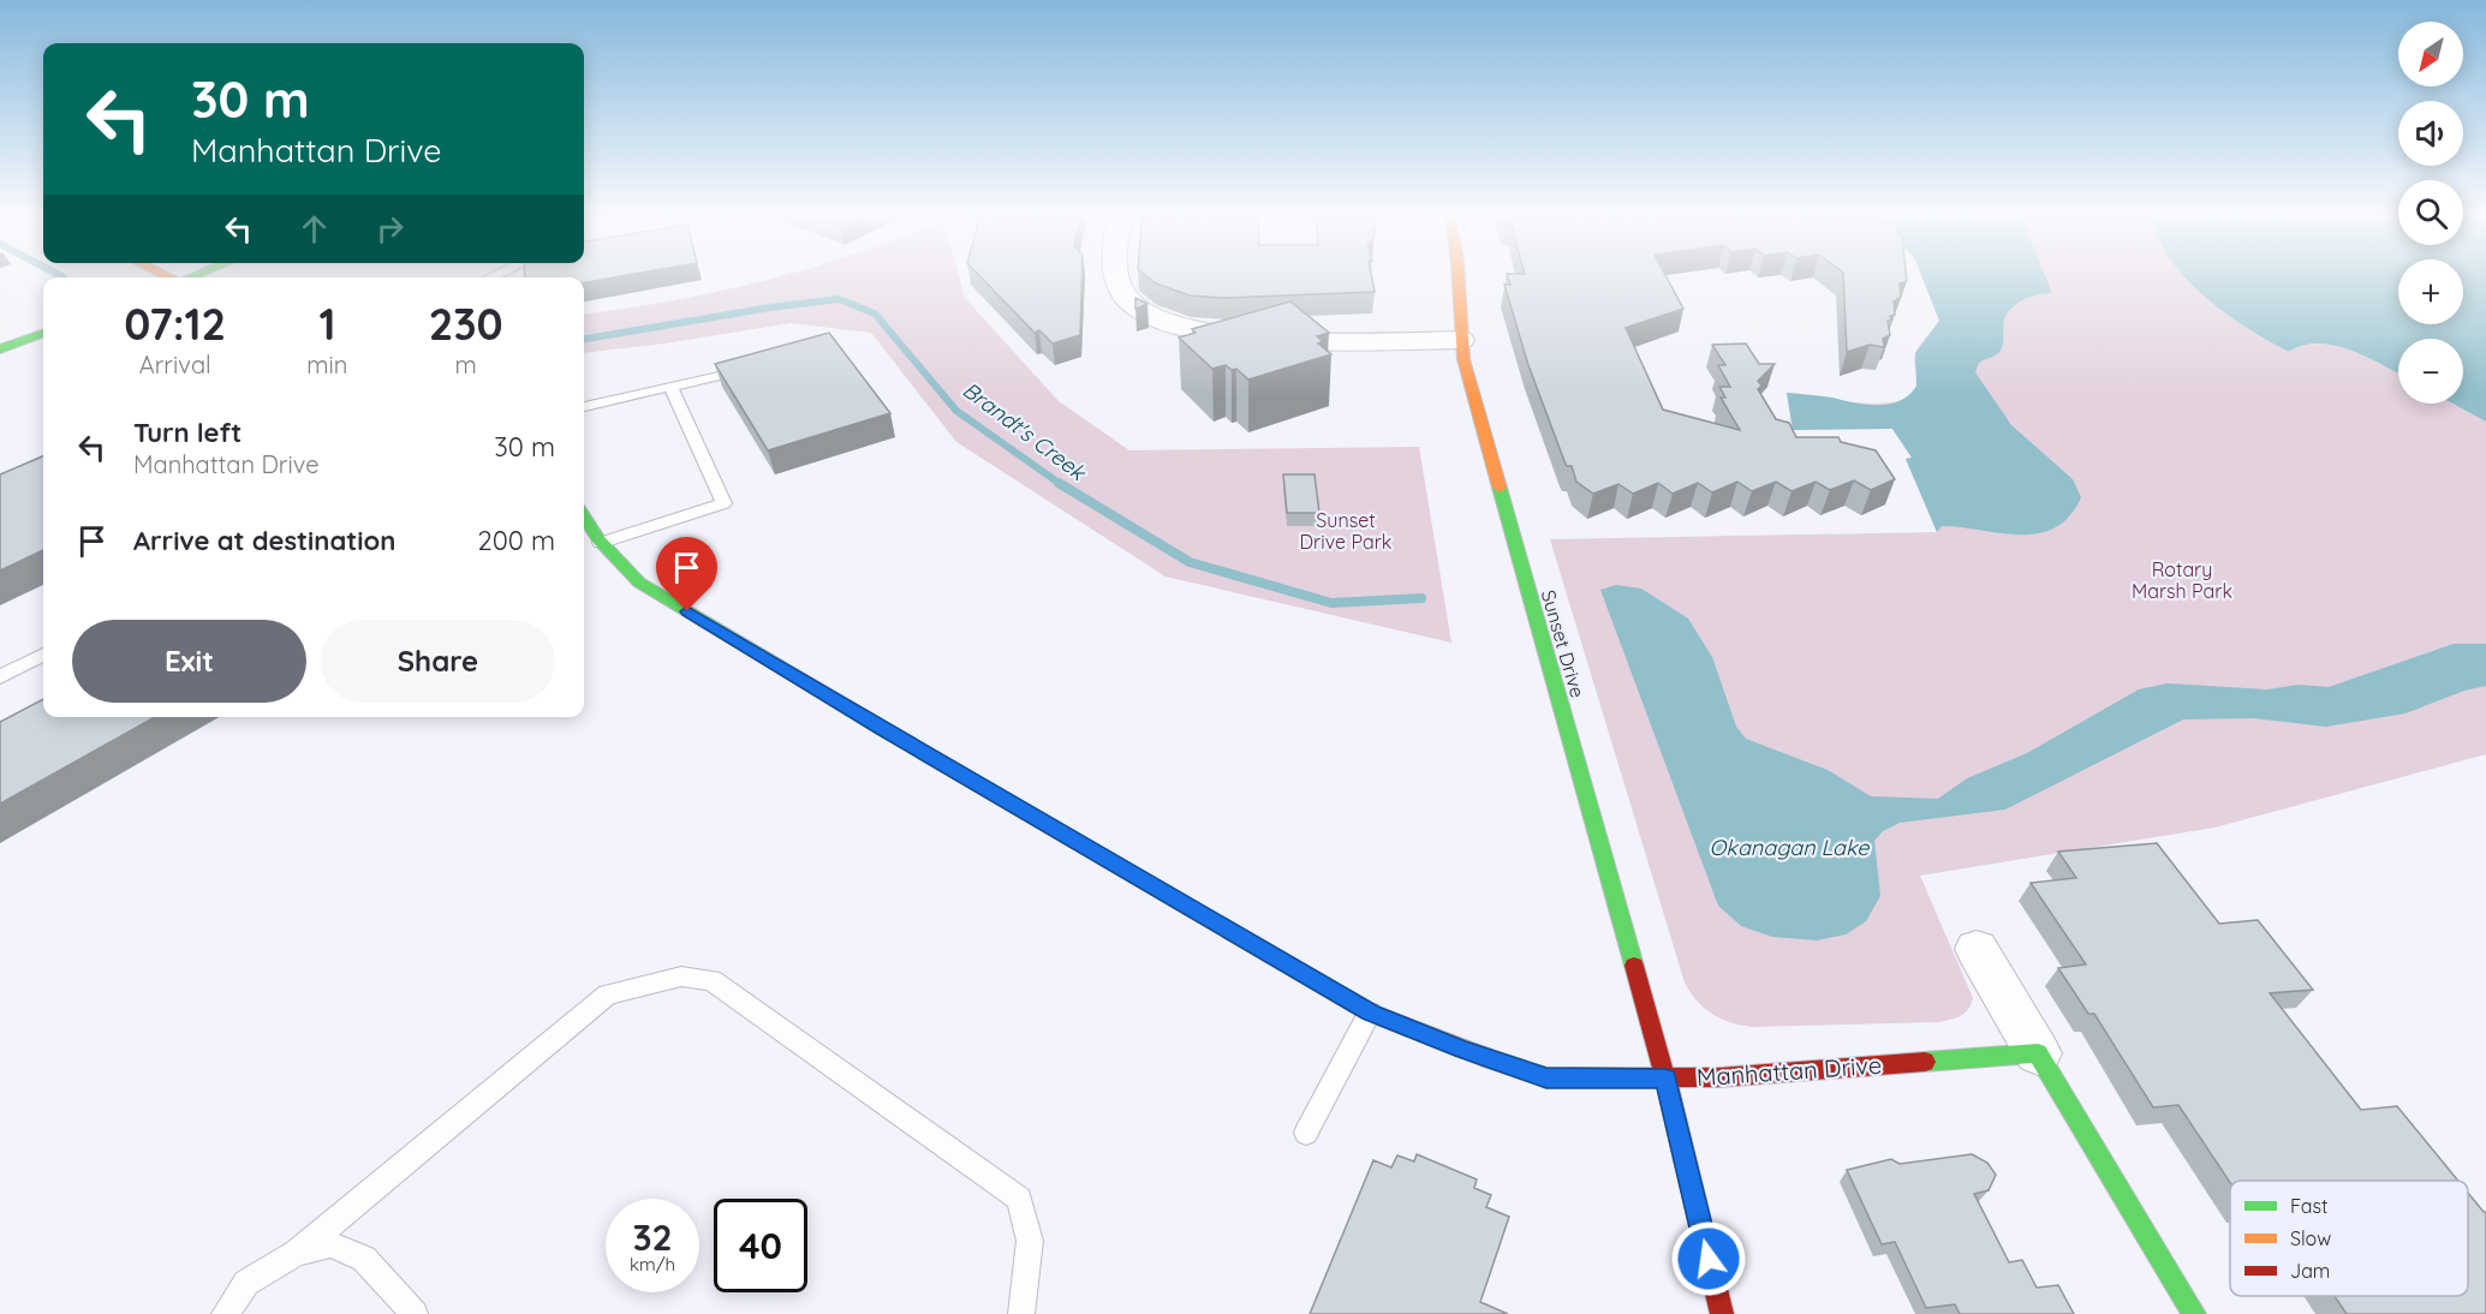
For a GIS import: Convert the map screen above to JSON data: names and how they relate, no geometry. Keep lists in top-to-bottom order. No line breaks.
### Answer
{"streets":{"street":["Sunset Drive","Manhattan Drive"]},"crossings":[["Sunset Drive","Manhattan Drive"]],"water":["Brandt's Creek","Okanagan Lake"],"parks":["Sunset Drive Park","Rotary Marsh Park"],"legend":["Fast","Slow","Jam"],"north":"bottom left","page":{"map_buttons":["+","−"],"turn":["30 m","Manhattan Drive"],"eta":["07:12","Arrival","1","min","230","m"],"list":[{"name":"Turn left","note":"Manhattan Drive","value":"30 m"},{"name":"Arrive at destination","value":"200 m"}],"buttons":["Exit","Share"],"speed":"32 km/h","limit":"40"}}
